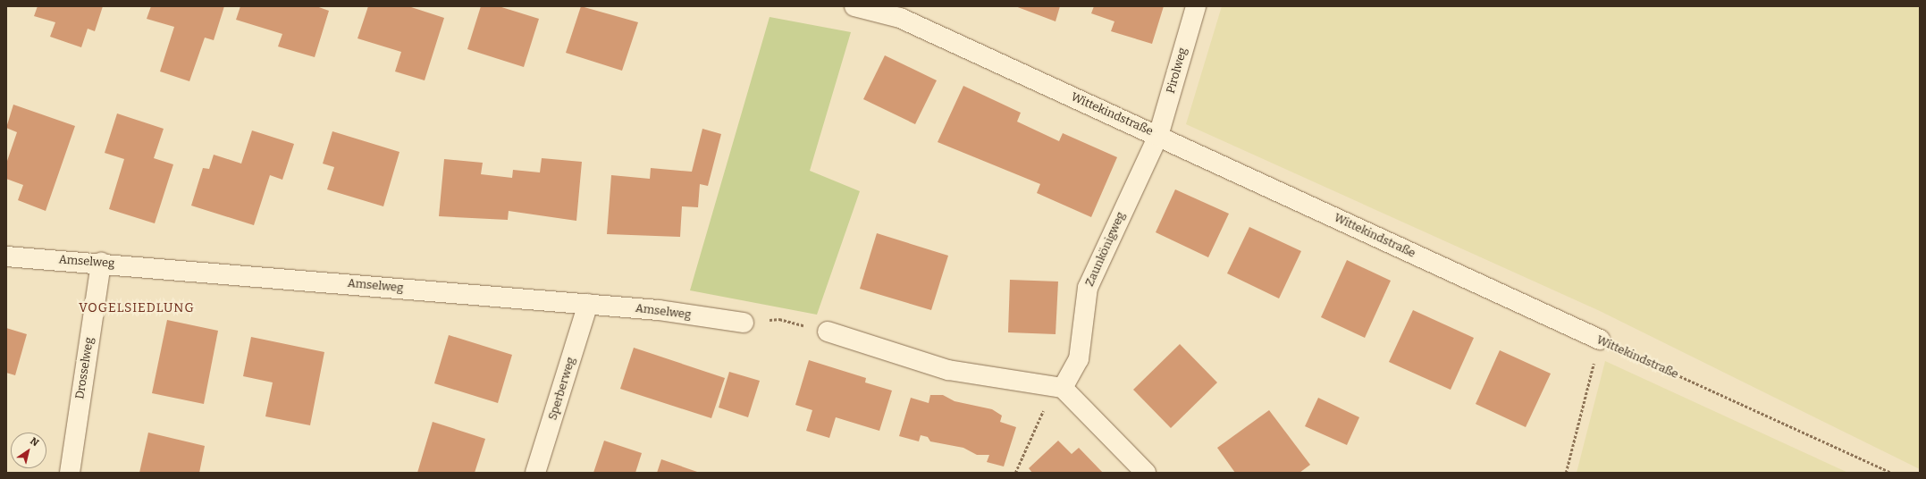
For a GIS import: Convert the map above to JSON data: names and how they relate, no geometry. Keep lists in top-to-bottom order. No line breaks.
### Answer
{"streets":{"street":["Pirolweg","Wittekindstraße","Zaunkönigweg","Amselweg","Drosselweg","Sperberweg"]},"crossings":[["Pirolweg","Wittekindstraße"],["Pirolweg","Zaunkönigweg"],["Wittekindstraße","Zaunkönigweg"],["Amselweg","Drosselweg"],["Amselweg","Sperberweg"]],"districts":["VOGELSIEDLUNG"],"north":"top right"}
